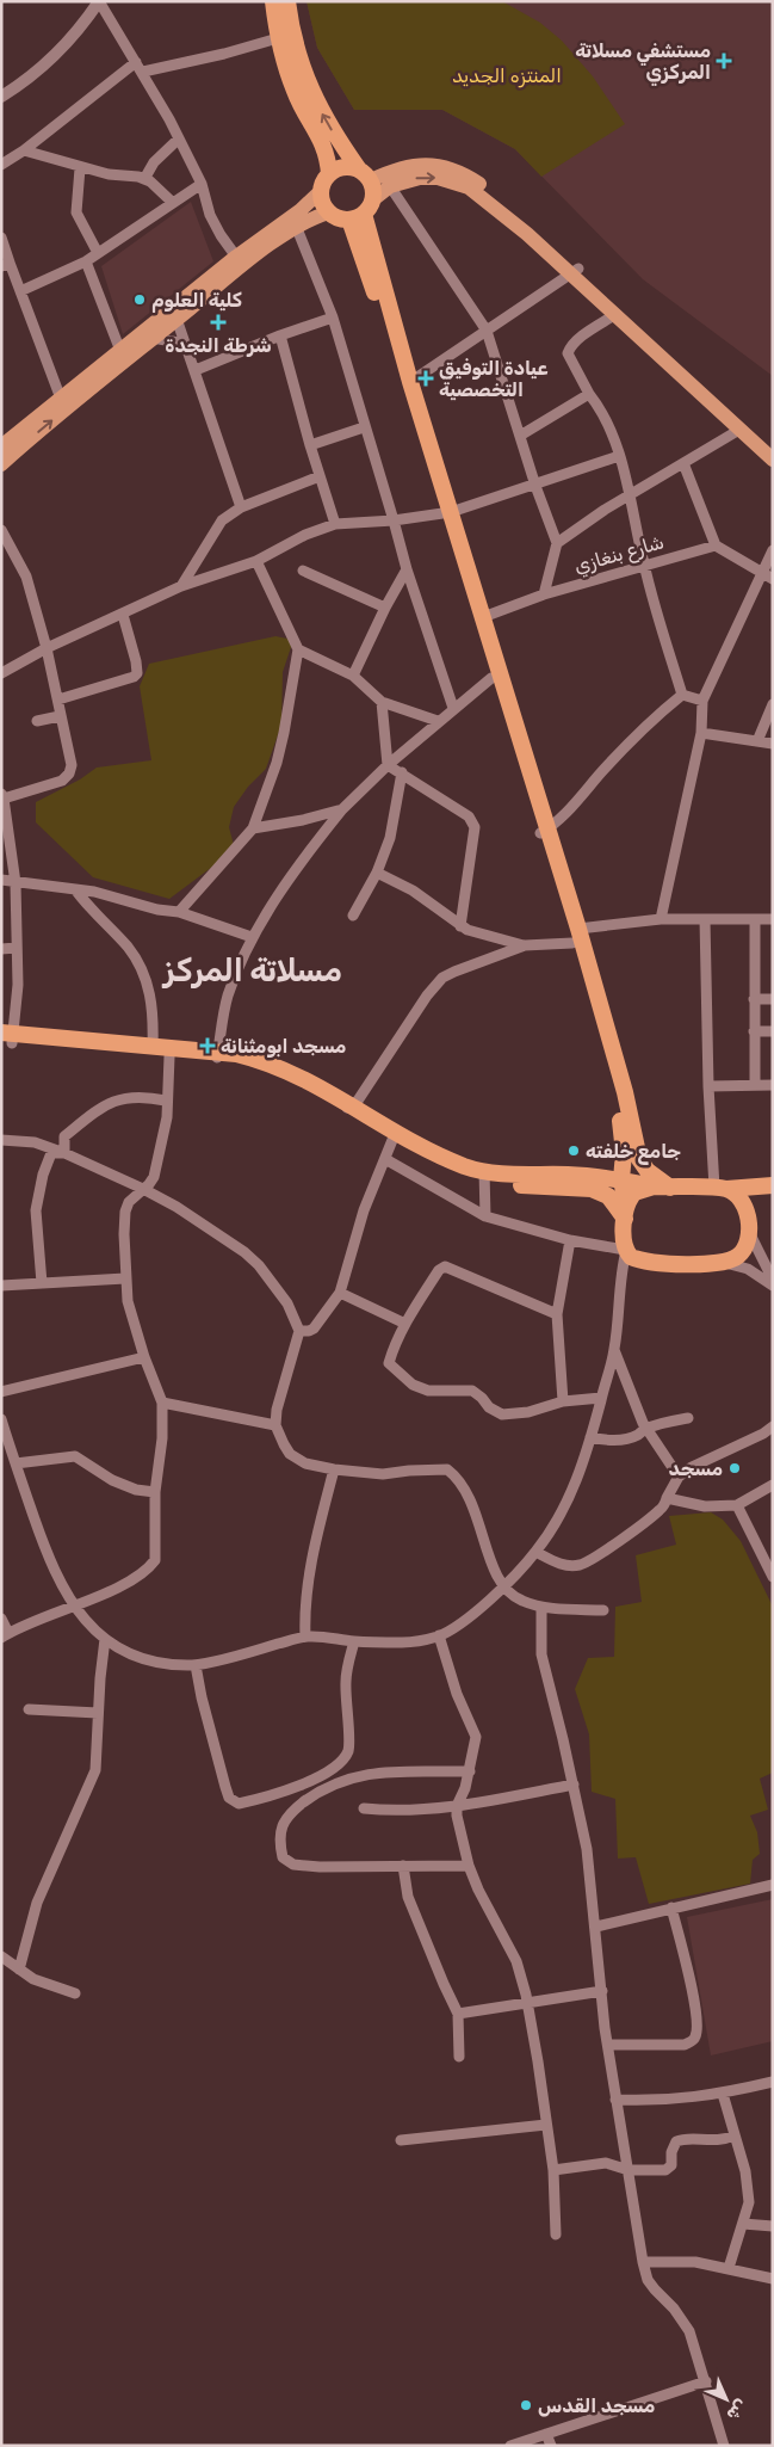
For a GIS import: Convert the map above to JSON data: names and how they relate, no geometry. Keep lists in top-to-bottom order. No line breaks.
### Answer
{"streets":{"street":["شارع بنغازي"]},"districts":["مسلاتة المركز"],"parks":["المنتزه الجديد"],"places":{"health":["مستشفي مسلاتة المركزي","شرطة النجدة","عيادة التوفيق التخصصية","مسجد ابومثنانة"],"other":["كلية العلوم","جامع خلفته","مسجد","مسجد القدس"]},"north":"bottom right"}
